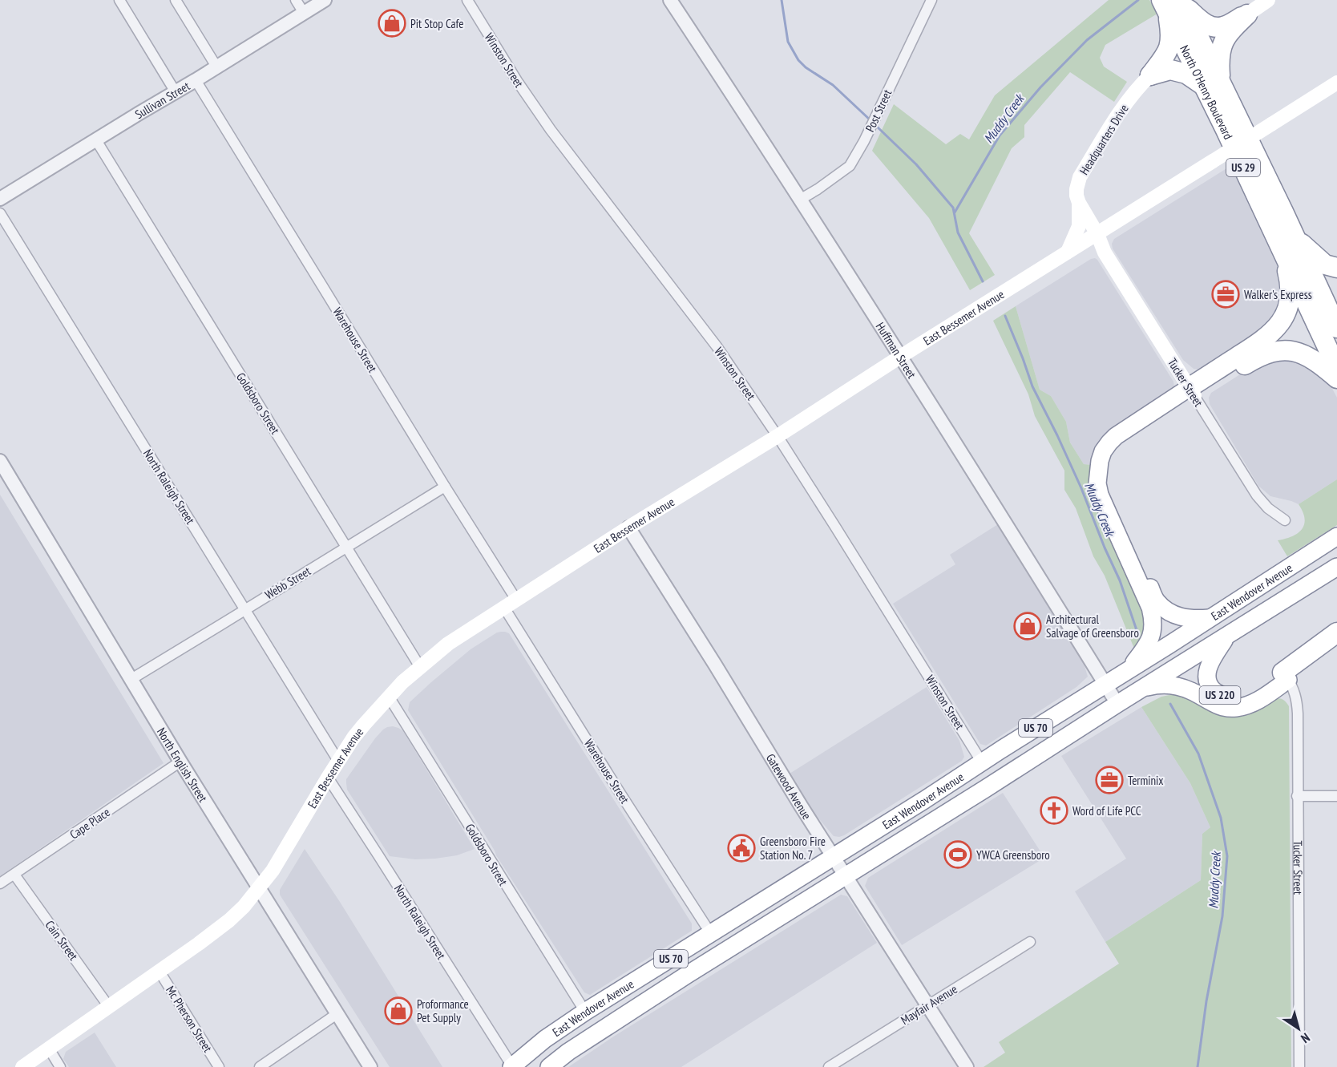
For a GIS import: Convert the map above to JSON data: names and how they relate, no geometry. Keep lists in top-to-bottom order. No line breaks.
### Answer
{"streets":{"highway":["North O'Henry Boulevard","US 29","East Wendover Avenue","US 220","US 70"],"main road":["Headquarters Drive","East Bessemer Avenue","Tucker Street"],"street":["Winston Street","Sullivan Street","Post Street","Warehouse Street","Huffman Street","Goldsboro Street","North Raleigh Street","Webb Street","North English Street","Gatewood Avenue","Cape Place","Cain Street","Mayfair Avenue","Mc Pherson Street"]},"crossings":[["Winston Street","East Bessemer Avenue"],["Winston Street","East Wendover Avenue"],["Sullivan Street","Warehouse Street"],["Sullivan Street","Goldsboro Street"],["Post Street","Huffman Street"],["Headquarters Drive","East Bessemer Avenue"],["East Bessemer Avenue","Warehouse Street"],["East Bessemer Avenue","Huffman Street"],["East Bessemer Avenue","Tucker Street"],["East Bessemer Avenue","Goldsboro Street"],["East Bessemer Avenue","North Raleigh Street"],["East Bessemer Avenue","North English Street"],["East Bessemer Avenue","Gatewood Avenue"],["East Bessemer Avenue","Cain Street"],["East Bessemer Avenue","Mc Pherson Street"],["Warehouse Street","Webb Street"],["Warehouse Street","East Wendover Avenue"],["Huffman Street","East Wendover Avenue"],["Tucker Street","US 220"],["Goldsboro Street","Webb Street"],["Goldsboro Street","East Wendover Avenue"],["North Raleigh Street","Webb Street"],["North Raleigh Street","East Wendover Avenue"],["Webb Street","North English Street"],["East Wendover Avenue","US 220"],["East Wendover Avenue","Gatewood Avenue"],["North English Street","Cape Place"],["Gatewood Avenue","Mayfair Avenue"],["Cape Place","Cain Street"]],"water":["Muddy Creek"],"places":{"shop":["Pit Stop Cafe","Architectural Salvage of Greensboro","Proformance Pet Supply"],"office":["Walker's Express","Terminix"],"church":["Word of Life PCC"],"public building":["Greensboro Fire Station No. 7"],"sports":["YWCA Greensboro"]},"north":"bottom right"}
